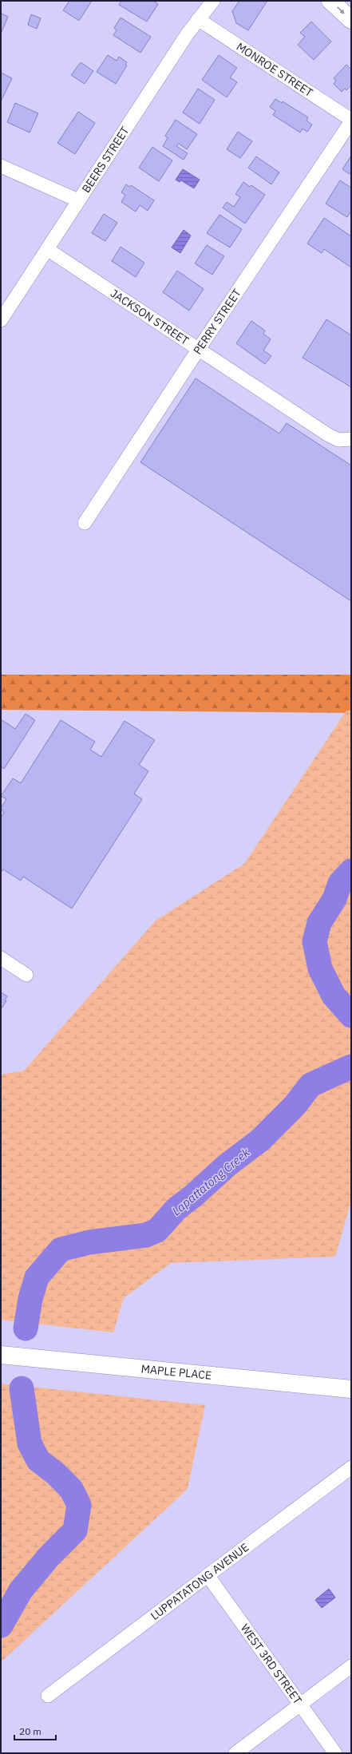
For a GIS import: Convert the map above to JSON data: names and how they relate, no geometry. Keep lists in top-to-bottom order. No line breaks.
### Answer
{"streets":{"main road":["MAPLE PLACE"],"street":["MONROE STREET","BEERS STREET","JACKSON STREET","PERRY STREET","LUPPATATONG AVENUE","WEST 3RD STREET"]},"crossings":[["MONROE STREET","BEERS STREET"],["MONROE STREET","PERRY STREET"],["BEERS STREET","JACKSON STREET"],["JACKSON STREET","PERRY STREET"],["LUPPATATONG AVENUE","WEST 3RD STREET"]],"water":["Lapattatong Creek"],"scale_bar":"20 m"}
